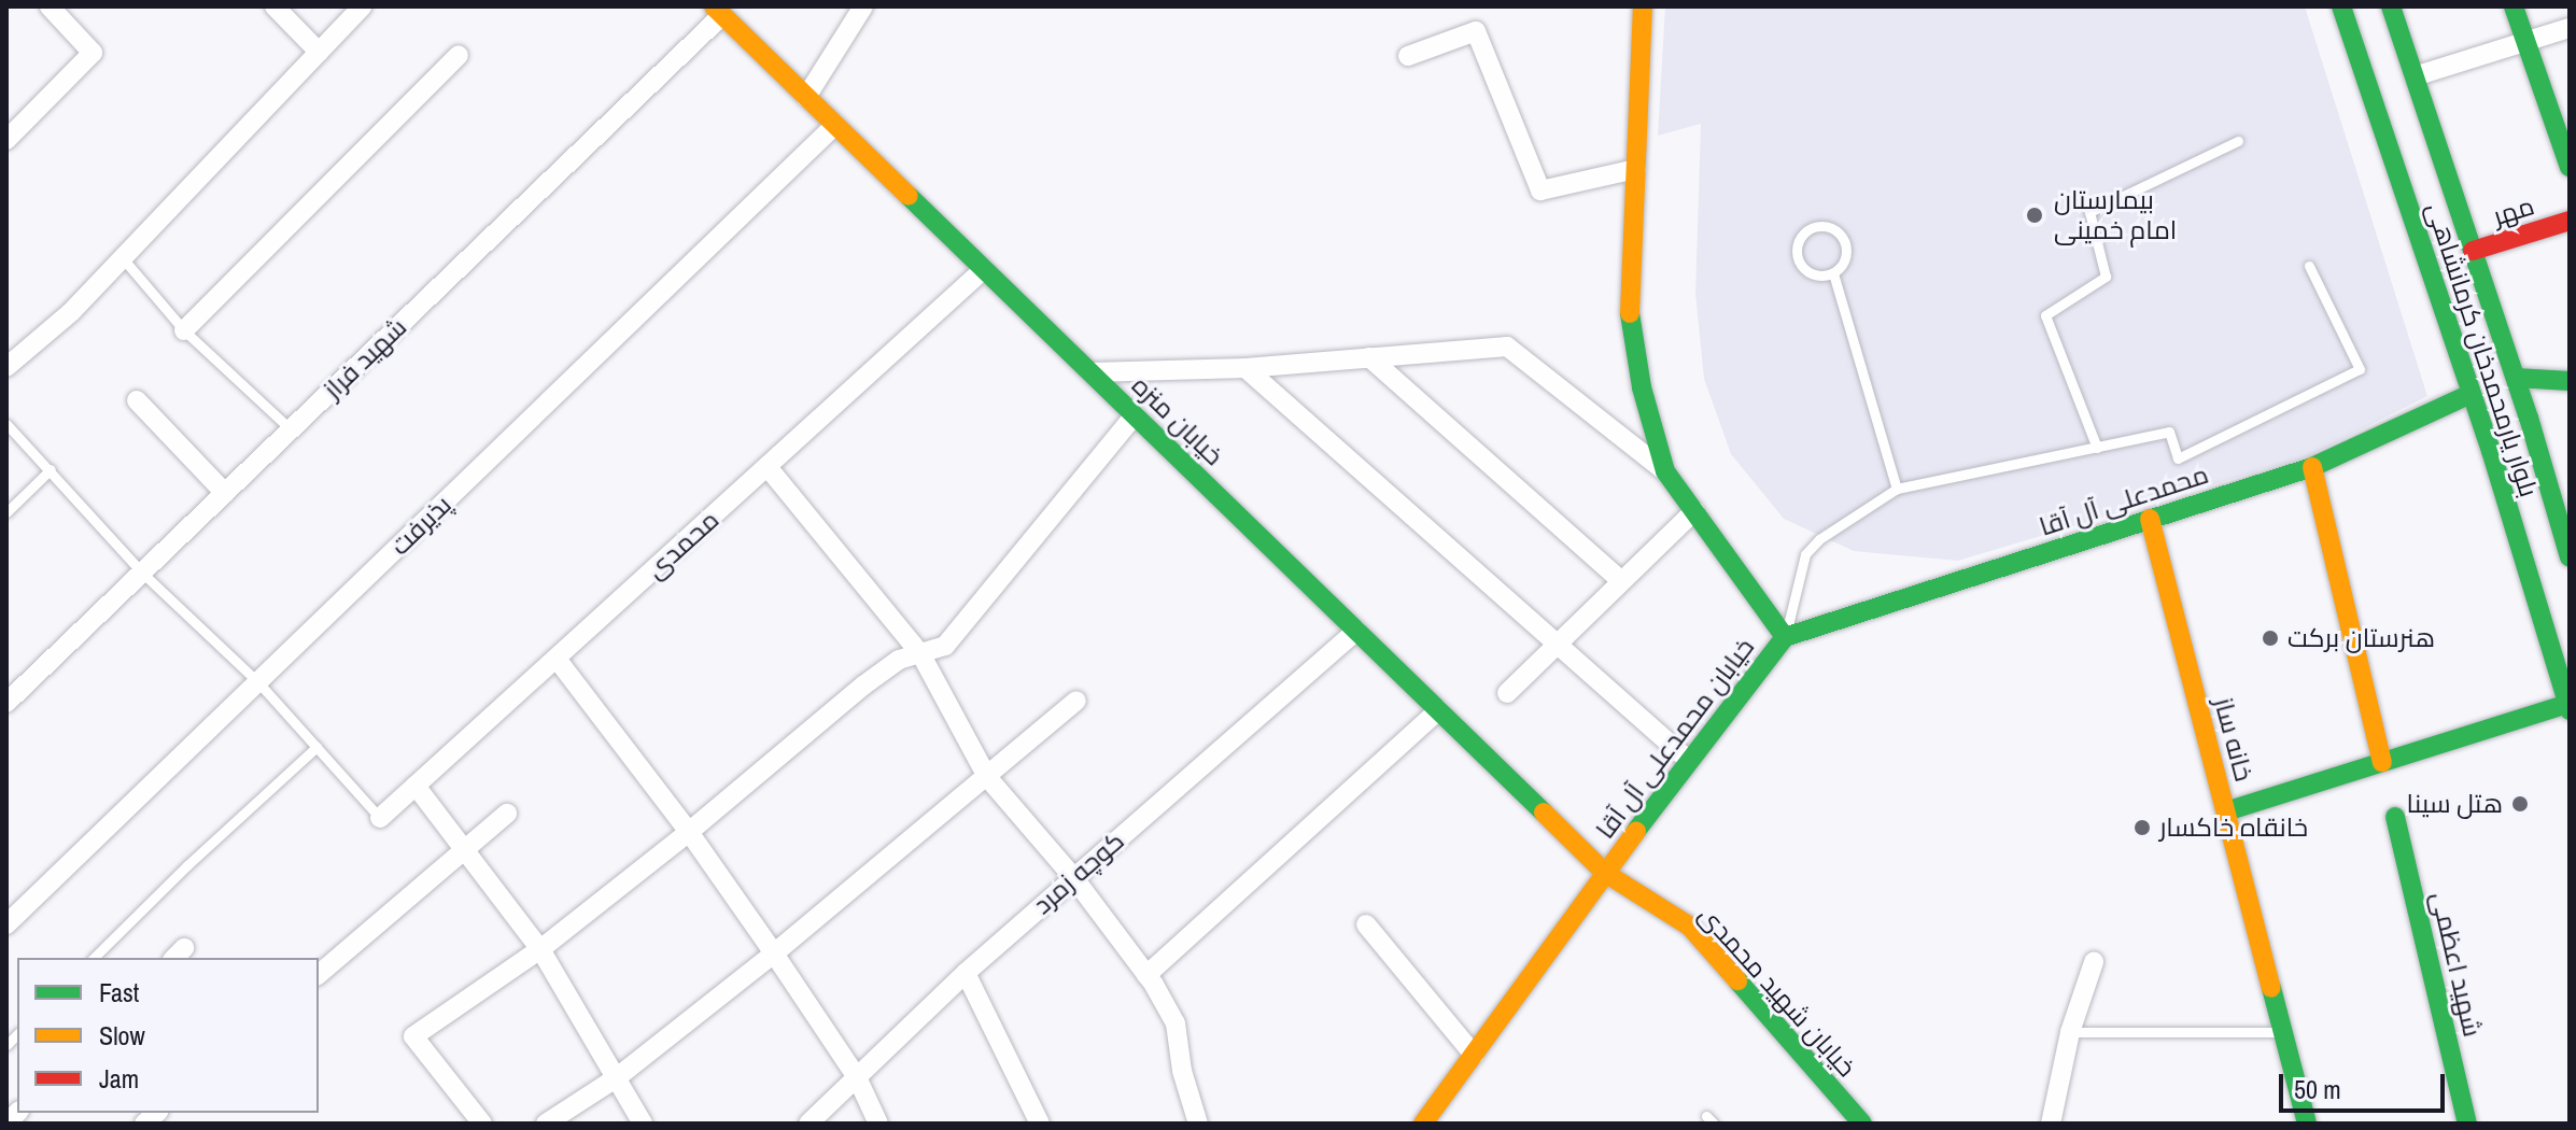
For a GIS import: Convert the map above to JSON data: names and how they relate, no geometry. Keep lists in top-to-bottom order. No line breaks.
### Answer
{"streets":{"street":["مهر","بلوار یارمحمدخان کرمانشاهی","شهید فراز","خیابان منزه","محمدعلی آل آقا","پذیرفت","محمدی","خیابان محمدعلی آل آقا","خانه ساز","کوچه زمرد","شهید اعظمی","خیابان شهید محمدی"]},"crossings":[["مهر","بلوار یارمحمدخان کرمانشاهی"],["بلوار یارمحمدخان کرمانشاهی","محمدعلی آل آقا"],["شهید فراز","خیابان منزه"],["خیابان منزه","پذیرفت"],["خیابان منزه","محمدی"],["خیابان منزه","خیابان محمدعلی آل آقا"],["خیابان منزه","کوچه زمرد"],["خیابان منزه","خیابان شهید محمدی"],["محمدعلی آل آقا","خیابان محمدعلی آل آقا"],["محمدعلی آل آقا","خانه ساز"],["خیابان محمدعلی آل آقا","خیابان شهید محمدی"]],"places":["بیمارستان امام خمینی","هنرستان برکت","هتل سینا","خانقاه خاکسار"],"legend":["Fast","Slow","Jam"],"scale_bar":"50 m"}
